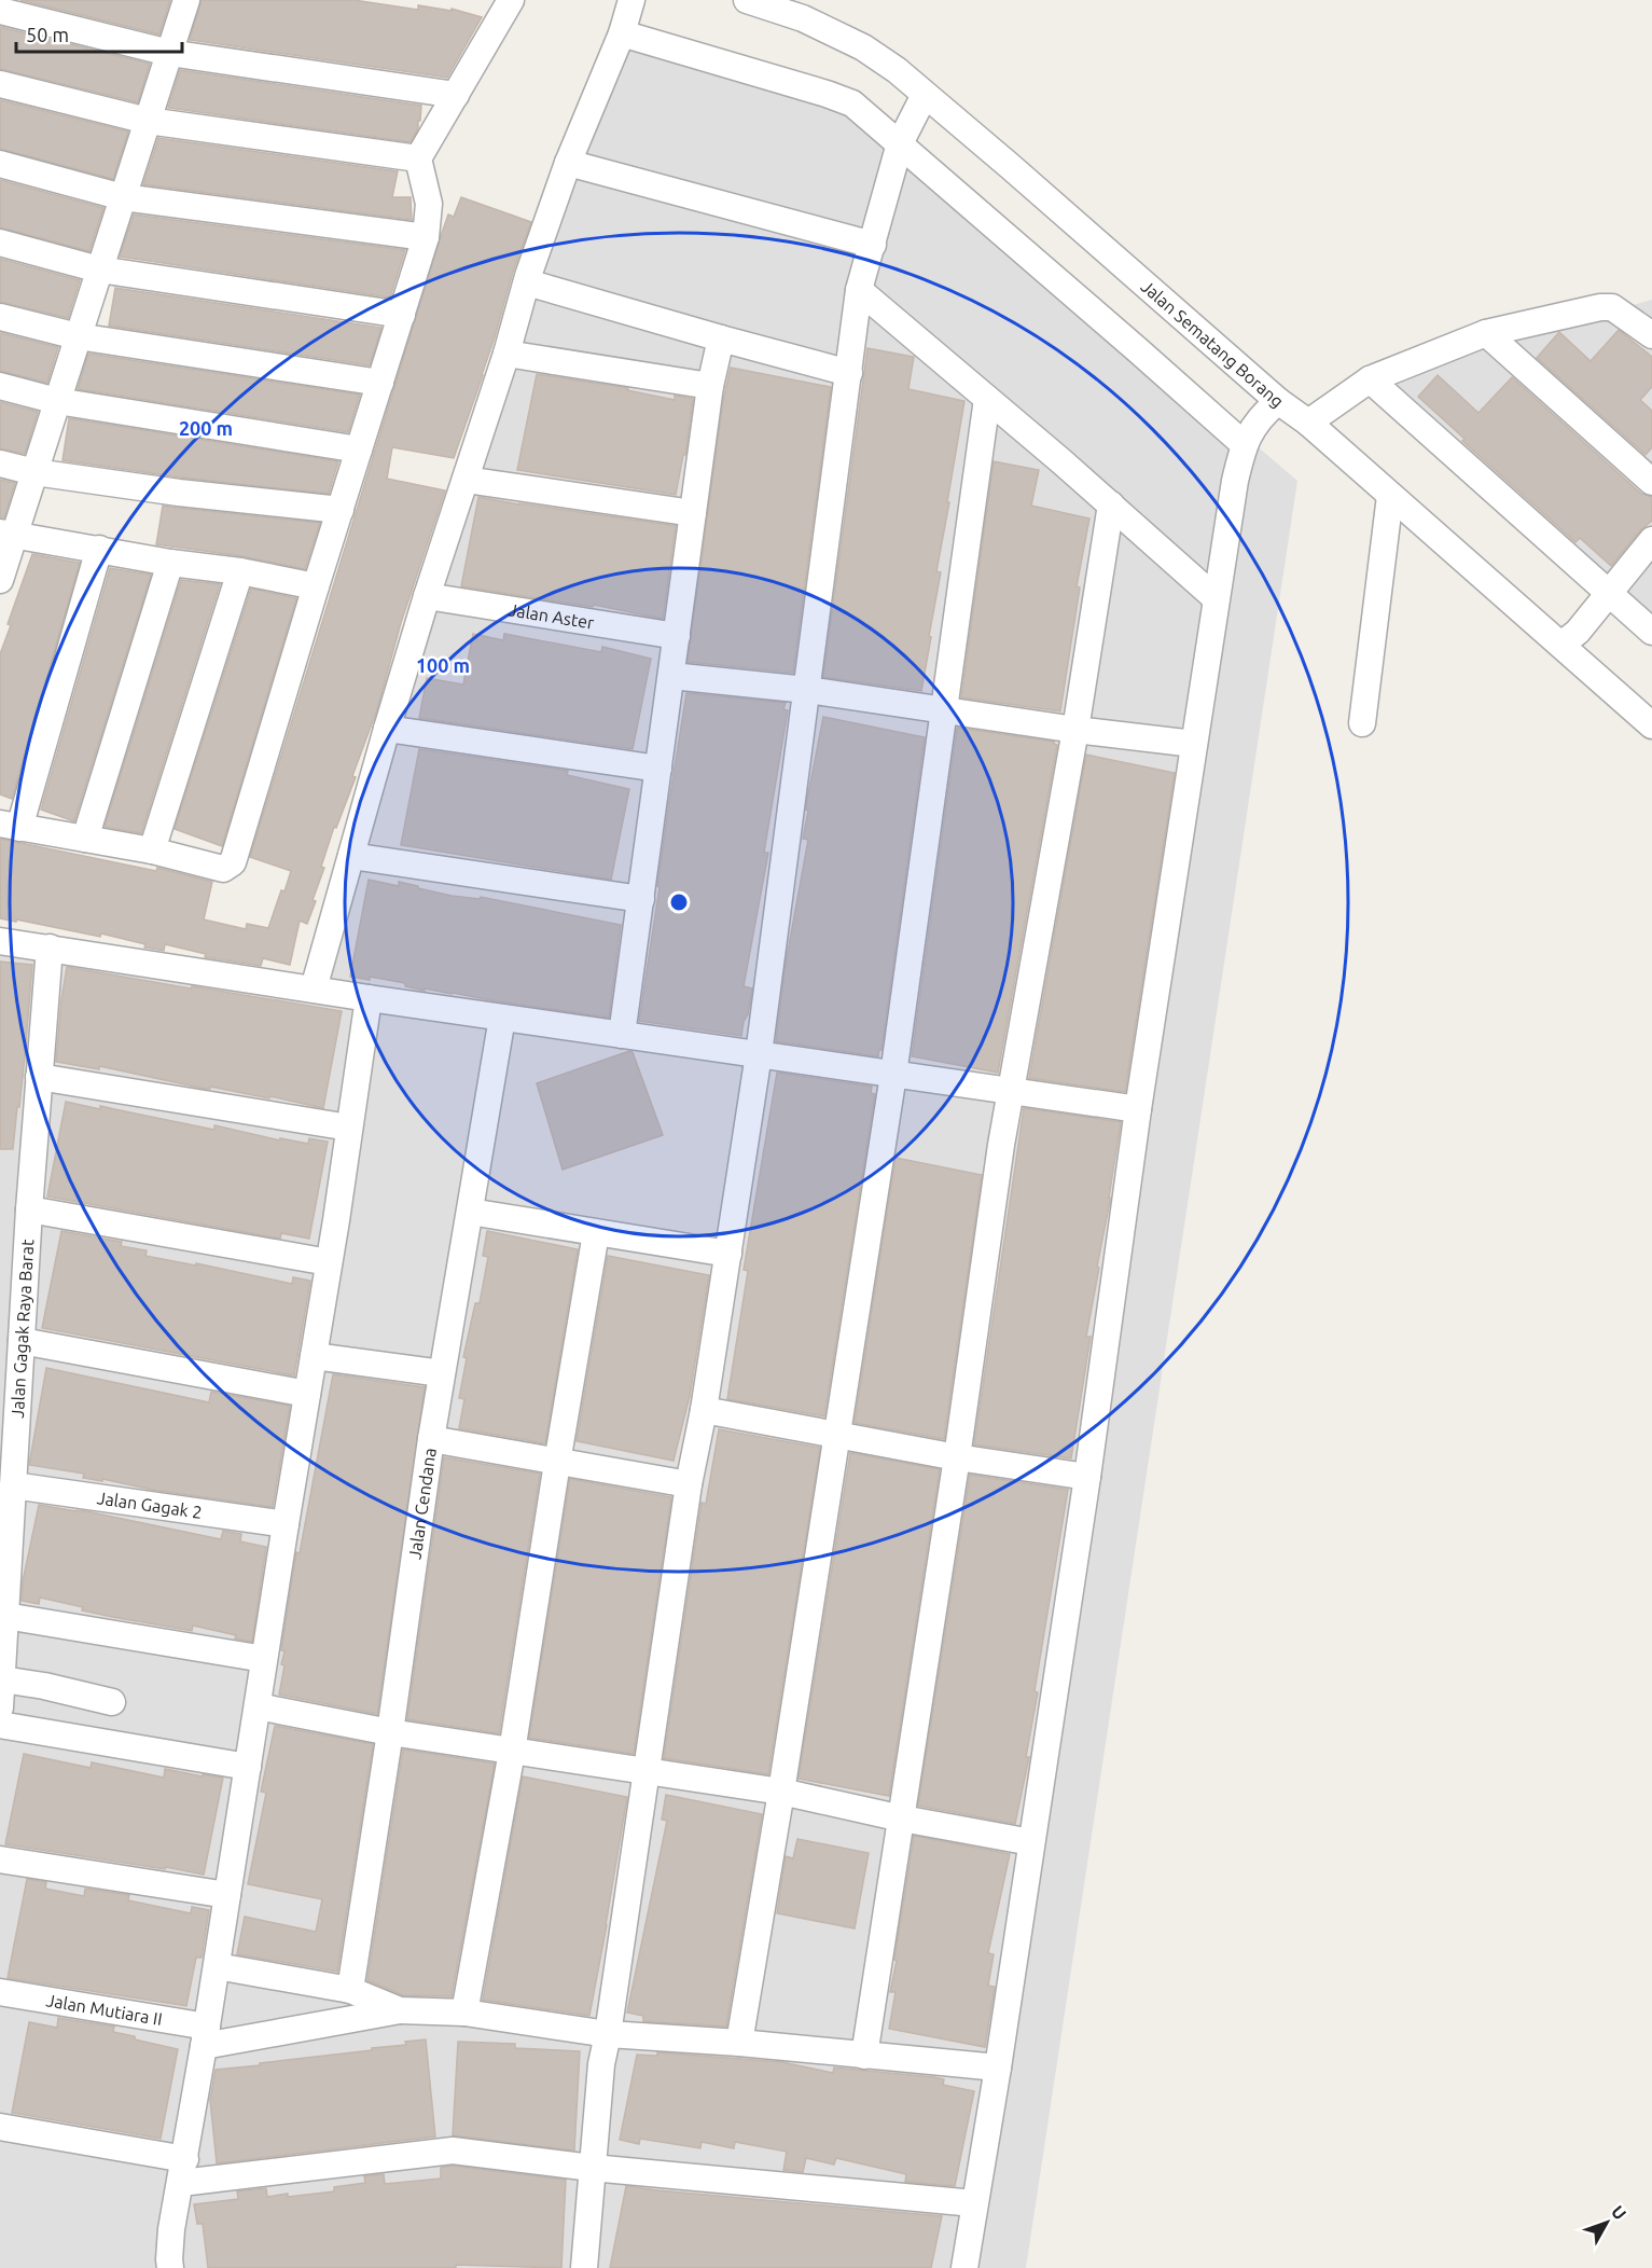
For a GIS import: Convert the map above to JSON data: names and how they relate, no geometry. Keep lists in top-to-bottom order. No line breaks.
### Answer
{"streets":{"street":["Jalan Sematang Borang","Jalan Aster","Jalan Gagak Raya Barat","Jalan Cendana","Jalan Gagak 2","Jalan Mutiara II"]},"crossings":[["Jalan Gagak Raya Barat","Jalan Gagak 2"]],"scale_bar":"50 m","north":"top right","rings":["200 m","100 m"]}
